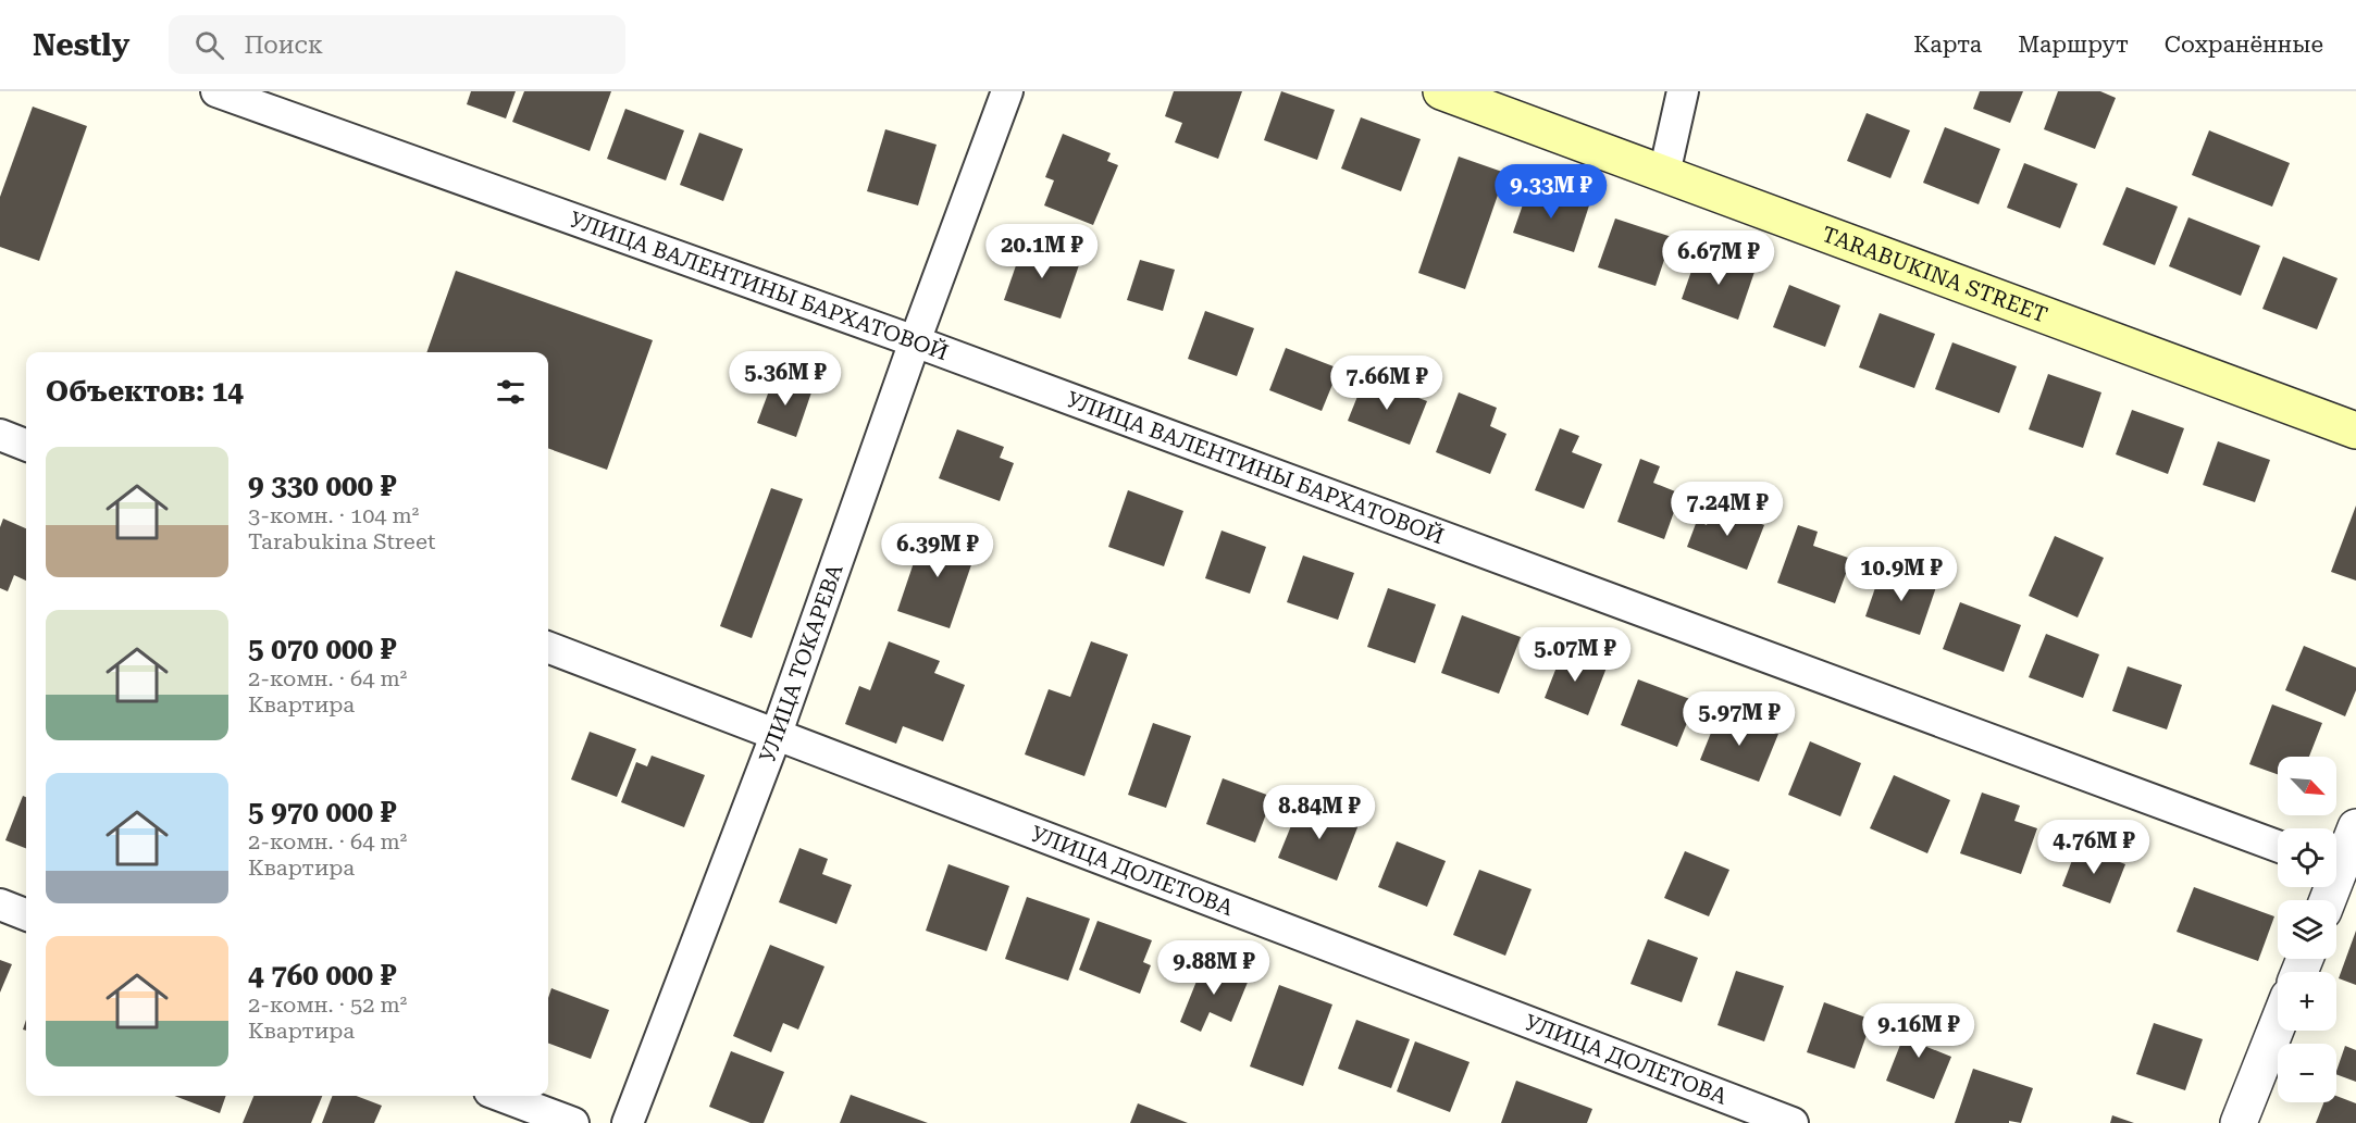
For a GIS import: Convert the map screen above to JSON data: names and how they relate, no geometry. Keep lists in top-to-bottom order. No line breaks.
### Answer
{"streets":{"main road":["TARABUKINA STREET"],"street":["УЛИЦА ВАЛЕНТИНЫ БАРХАТОВОЙ","УЛИЦА ТОКАРЕВА","УЛИЦА ДОЛЕТОВА"]},"crossings":[["УЛИЦА ВАЛЕНТИНЫ БАРХАТОВОЙ","УЛИЦА ТОКАРЕВА"],["УЛИЦА ТОКАРЕВА","УЛИЦА ДОЛЕТОВА"]],"north":"bottom right","page":{"header":"Nestly","search":"Поиск","nav":["Карта","Маршрут","Сохранённые"],"price":["9.33M ₽","20.1M ₽","6.67M ₽","5.36M ₽","7.66M ₽","7.24M ₽","6.39M ₽","10.9M ₽","5.07M ₽","5.97M ₽","8.84M ₽","4.76M ₽","9.88M ₽","9.16M ₽"],"heading":"Объектов: 14","list":[{"name":"9 330 000 ₽","note":"3-комн. · 104 m² · Tarabukina Street"},{"name":"5 070 000 ₽","note":"2-комн. · 64 m² · Квартира"},{"name":"5 970 000 ₽","note":"2-комн. · 64 m² · Квартира"},{"name":"4 760 000 ₽","note":"2-комн. · 52 m² · Квартира"}],"map_buttons":["+","−"]}}
